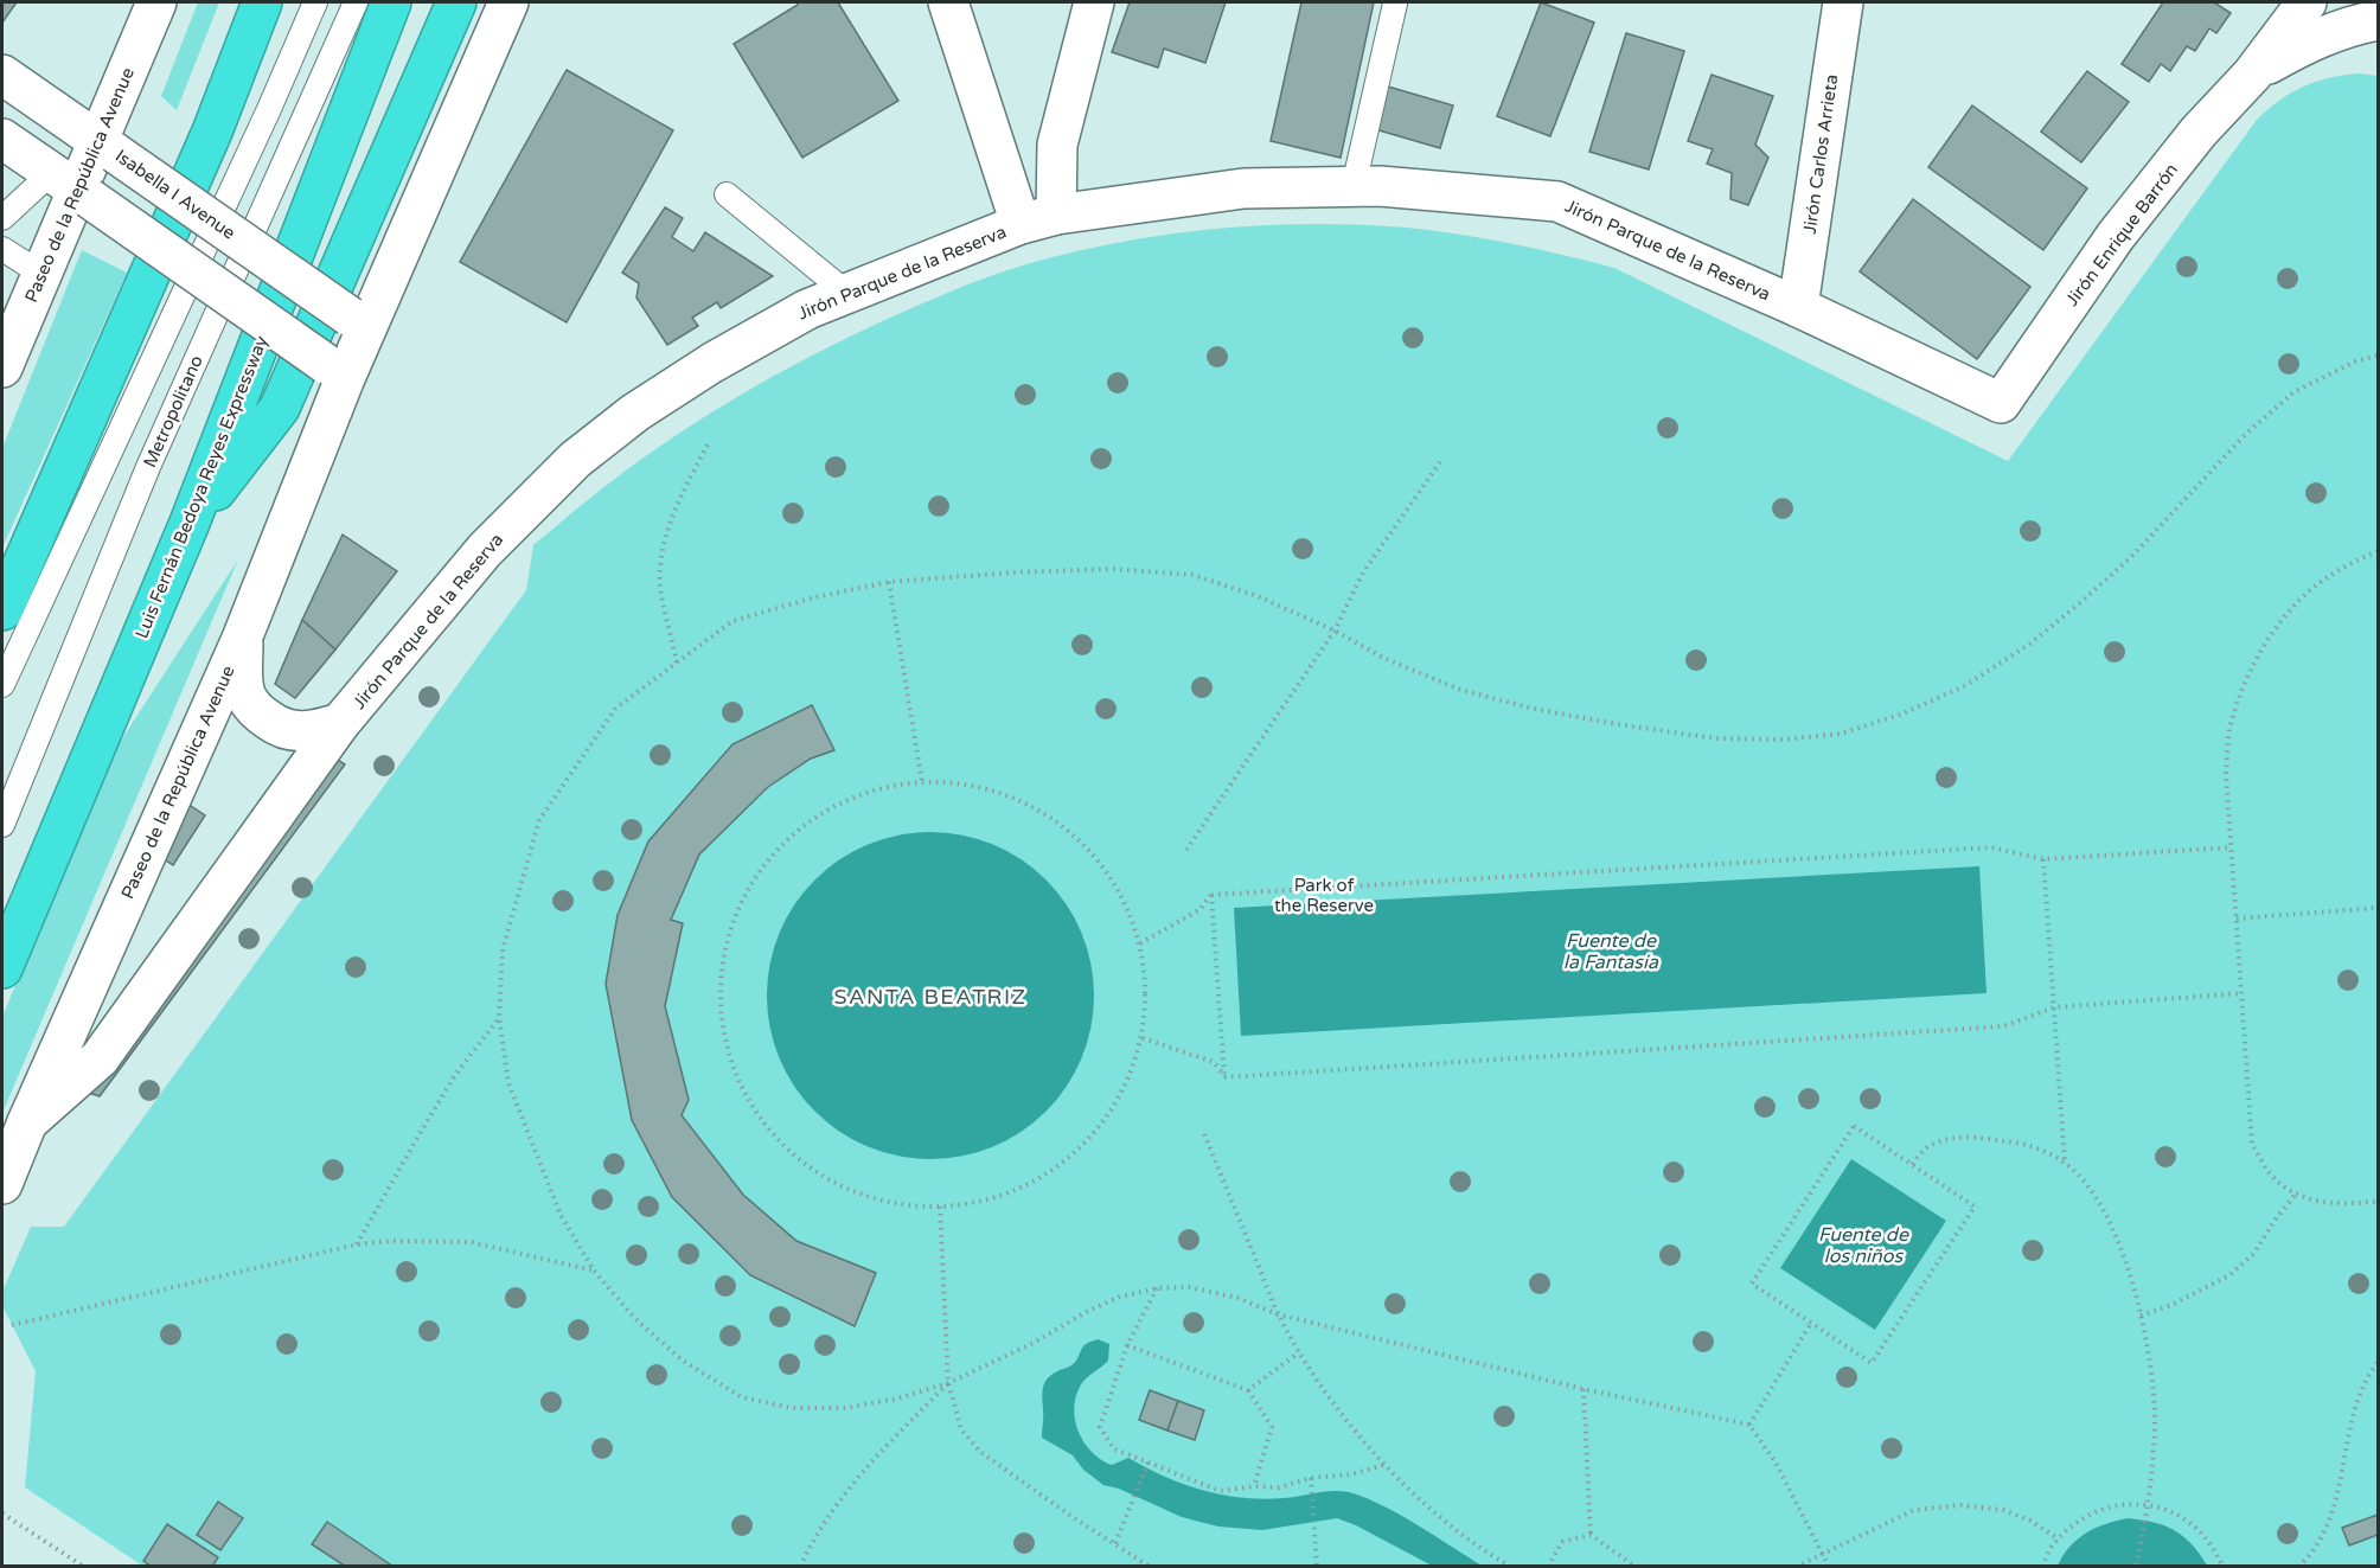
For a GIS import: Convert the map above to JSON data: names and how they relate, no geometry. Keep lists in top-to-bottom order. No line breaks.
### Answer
{"streets":{"highway":["Luis Fernán Bedoya Reyes Expressway"],"street":["Jirón Carlos Arrieta","Paseo de la República Avenue","Isabella I Avenue","Jirón Enrique Barrón","Jirón Parque de la Reserva"],"lane":["Metropolitano"]},"crossings":[["Jirón Carlos Arrieta","Jirón Parque de la Reserva"],["Paseo de la República Avenue","Isabella I Avenue"],["Paseo de la República Avenue","Jirón Parque de la Reserva"],["Jirón Enrique Barrón","Jirón Parque de la Reserva"]],"districts":["SANTA BEATRIZ"],"water":["Fuente de la Fantasía","Fuente de los niños"],"parks":["Park of the Reserve"]}
